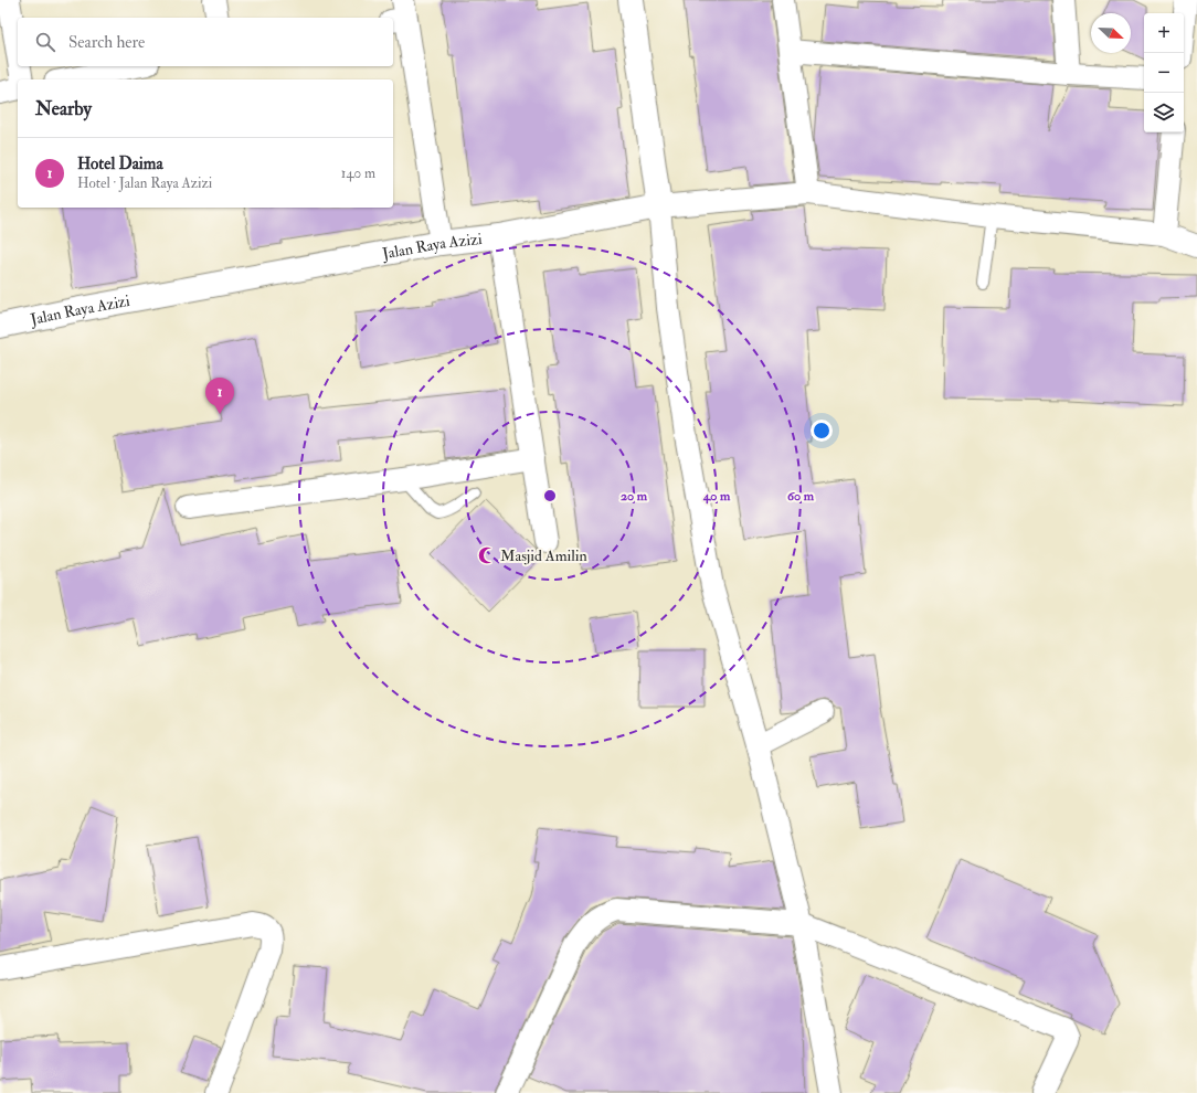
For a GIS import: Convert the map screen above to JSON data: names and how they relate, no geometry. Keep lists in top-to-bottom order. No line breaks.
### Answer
{"streets":{"street":["Jalan Raya Azizi"]},"places":{"mosque":["Masjid Amilin"]},"north":"bottom right","page":{"map_buttons":["+","−"],"search":"Search here","heading":"Nearby","list":[{"mark":"1","name":"Hotel Daima","note":"Hotel · Jalan Raya Azizi","value":"140 m"}],"pins":"1"},"rings":["20 m","40 m","60 m"]}
